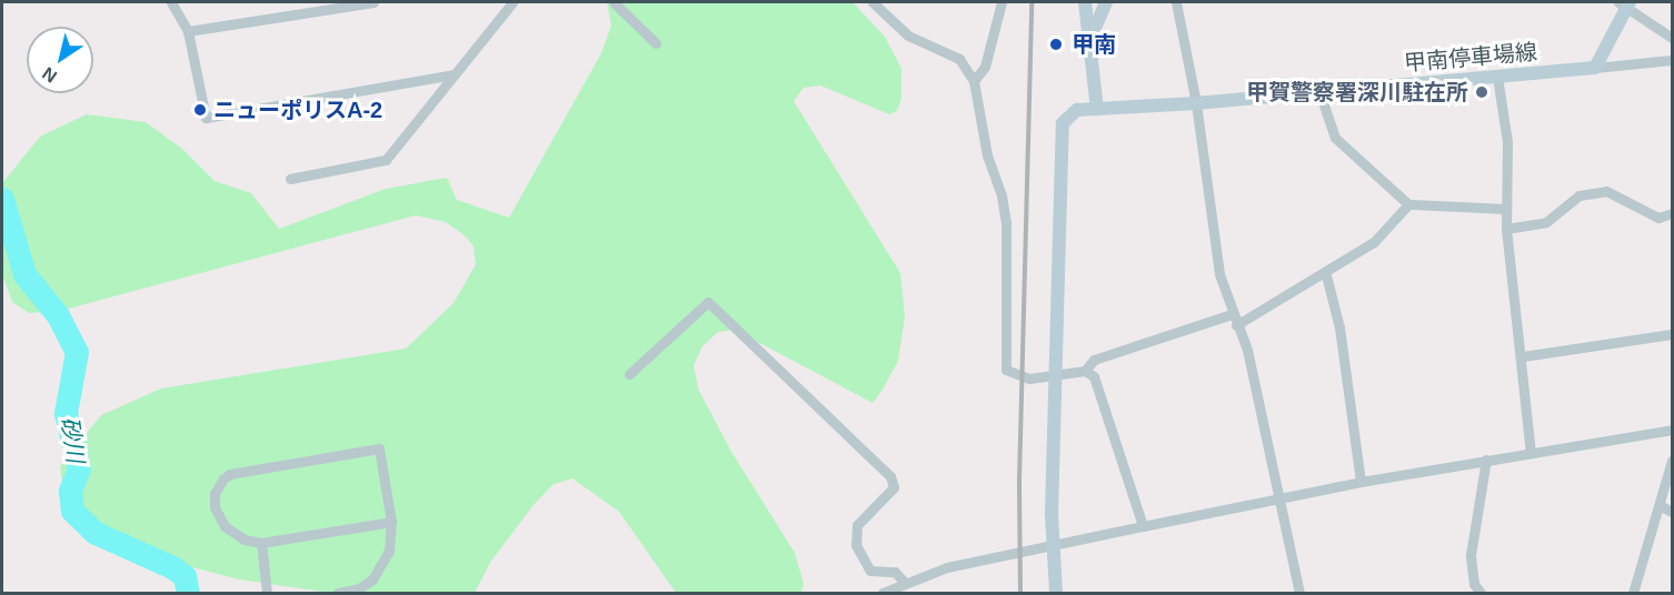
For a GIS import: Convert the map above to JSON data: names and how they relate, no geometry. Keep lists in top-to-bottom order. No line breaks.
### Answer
{"streets":{"street":["甲南停車場線"]},"water":["砂川"],"places":["甲南","甲賀警察署深川駐在所","ニューポリスA-2"],"north":"bottom left"}
